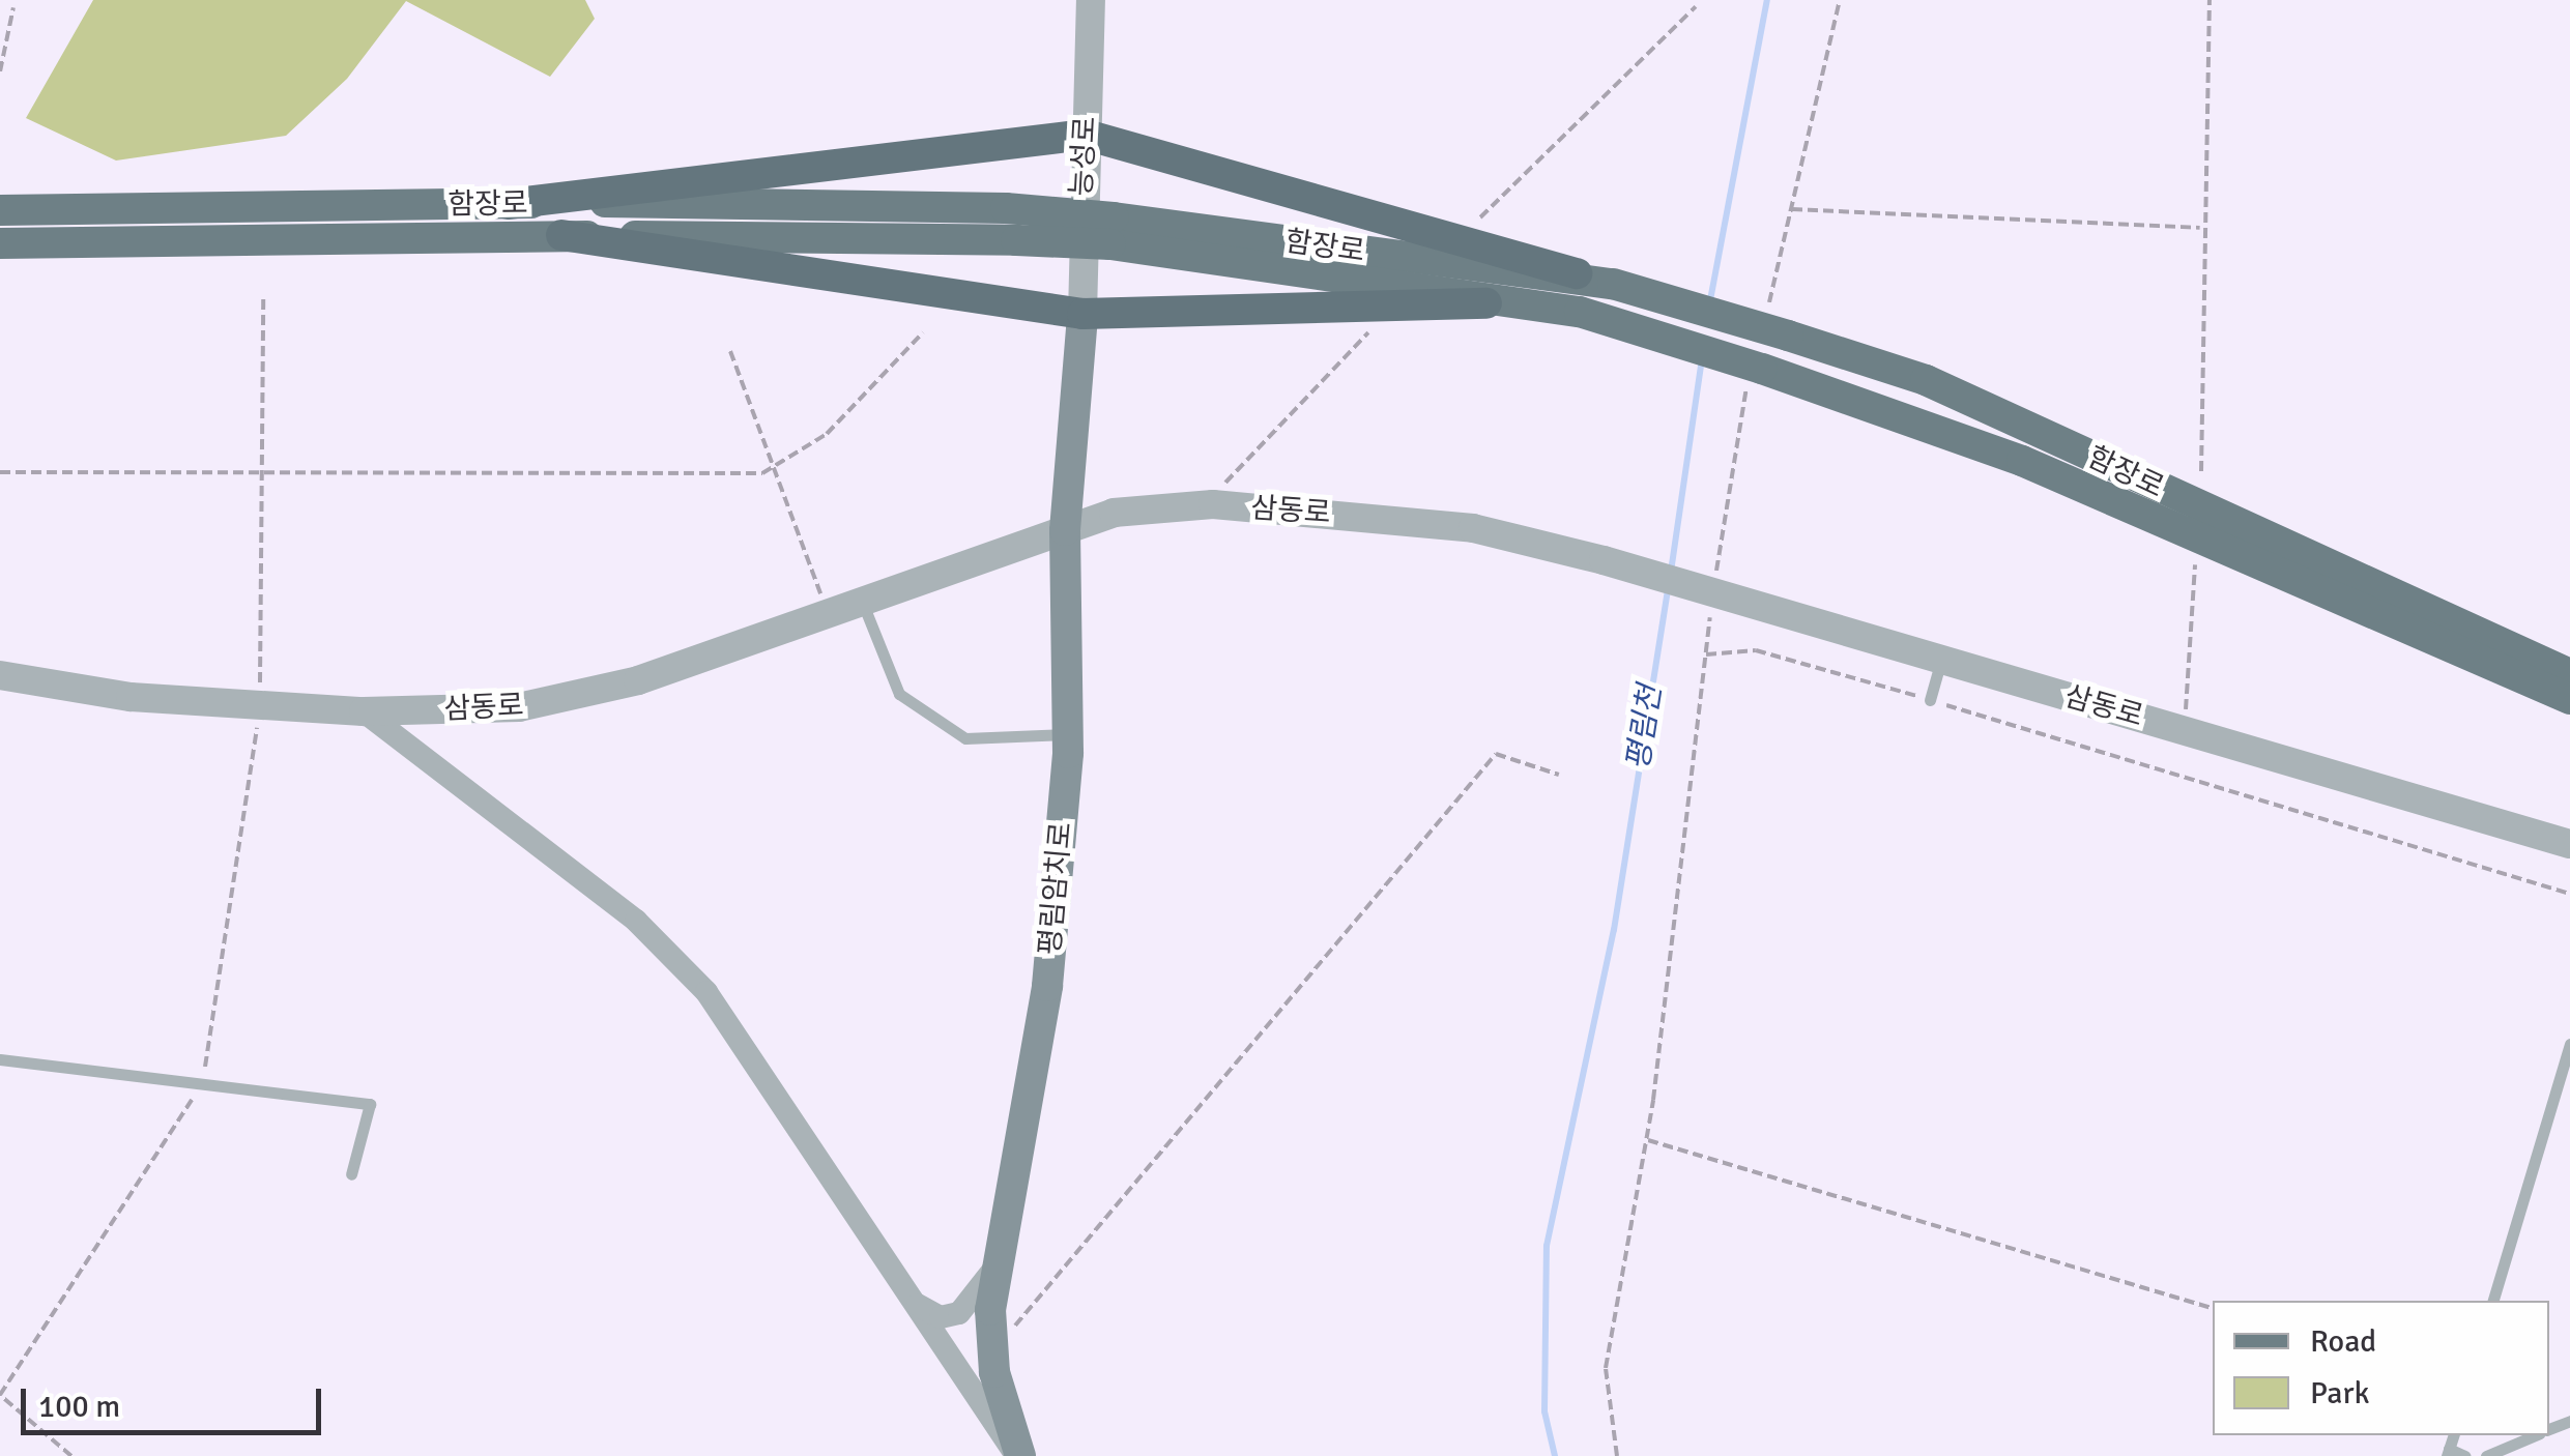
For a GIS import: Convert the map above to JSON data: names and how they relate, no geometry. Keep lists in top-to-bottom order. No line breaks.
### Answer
{"streets":{"main road":["함장로","평림암치로"],"street":["능성로","삼동로"]},"crossings":[["능성로","평림암치로"],["삼동로","평림암치로"]],"water":["평림천"],"legend":["Road","Park"],"scale_bar":"100 m"}
